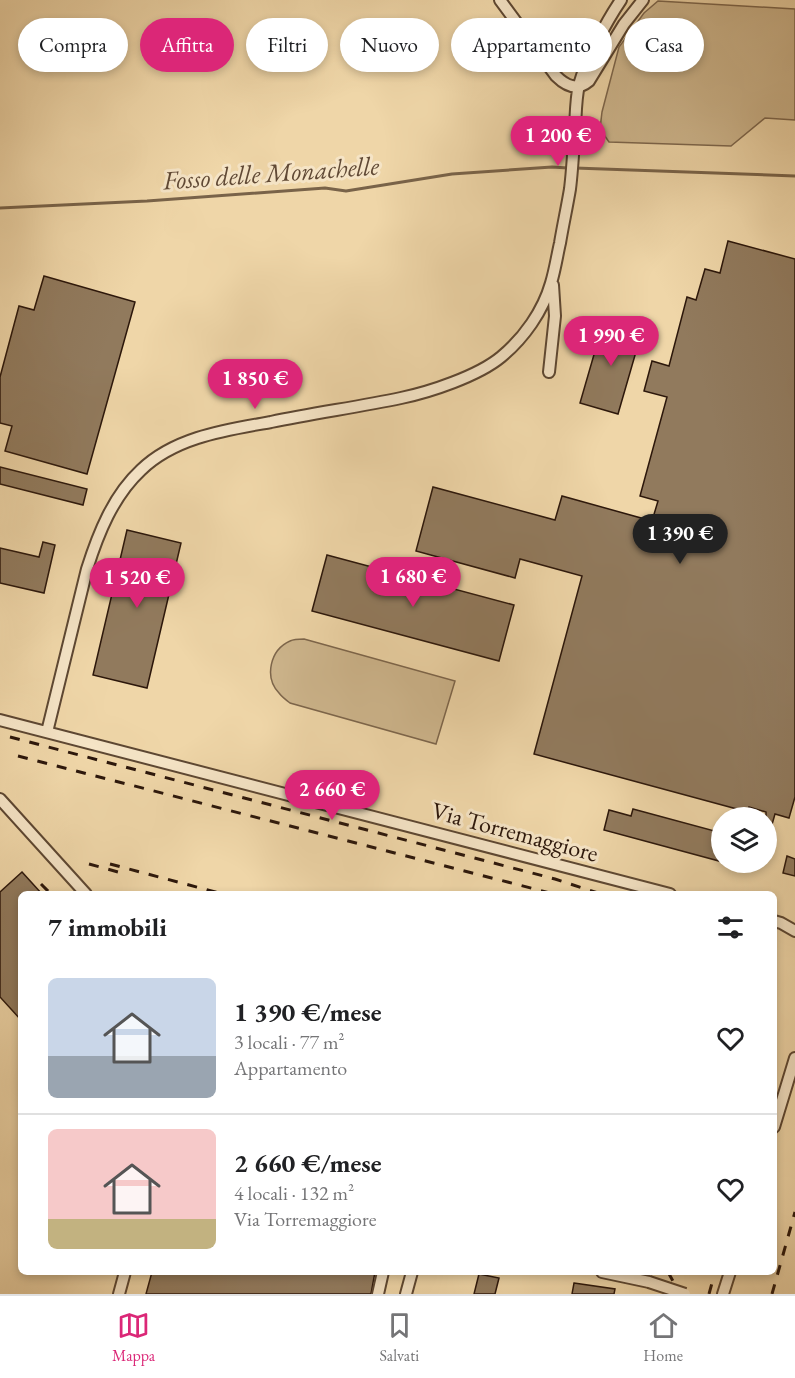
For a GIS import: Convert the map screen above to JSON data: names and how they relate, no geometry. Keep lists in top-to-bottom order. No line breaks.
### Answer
{"streets":{"street":["Via Torremaggiore"]},"water":["Fosso delle Monachelle"],"page":{"chip":["Compra","Affitta","Filtri","Nuovo","Appartamento","Casa"],"price":["1 200 €","1 990 €","1 850 €","1 390 €","1 680 €","1 520 €","2 660 €"],"heading":"7 immobili","list":[{"name":"1 390 €/mese","note":"3 locali · 77 m² · Appartamento"},{"name":"2 660 €/mese","note":"4 locali · 132 m² · Via Torremaggiore"}],"tabs":["Mappa","Salvati","Home"]}}
